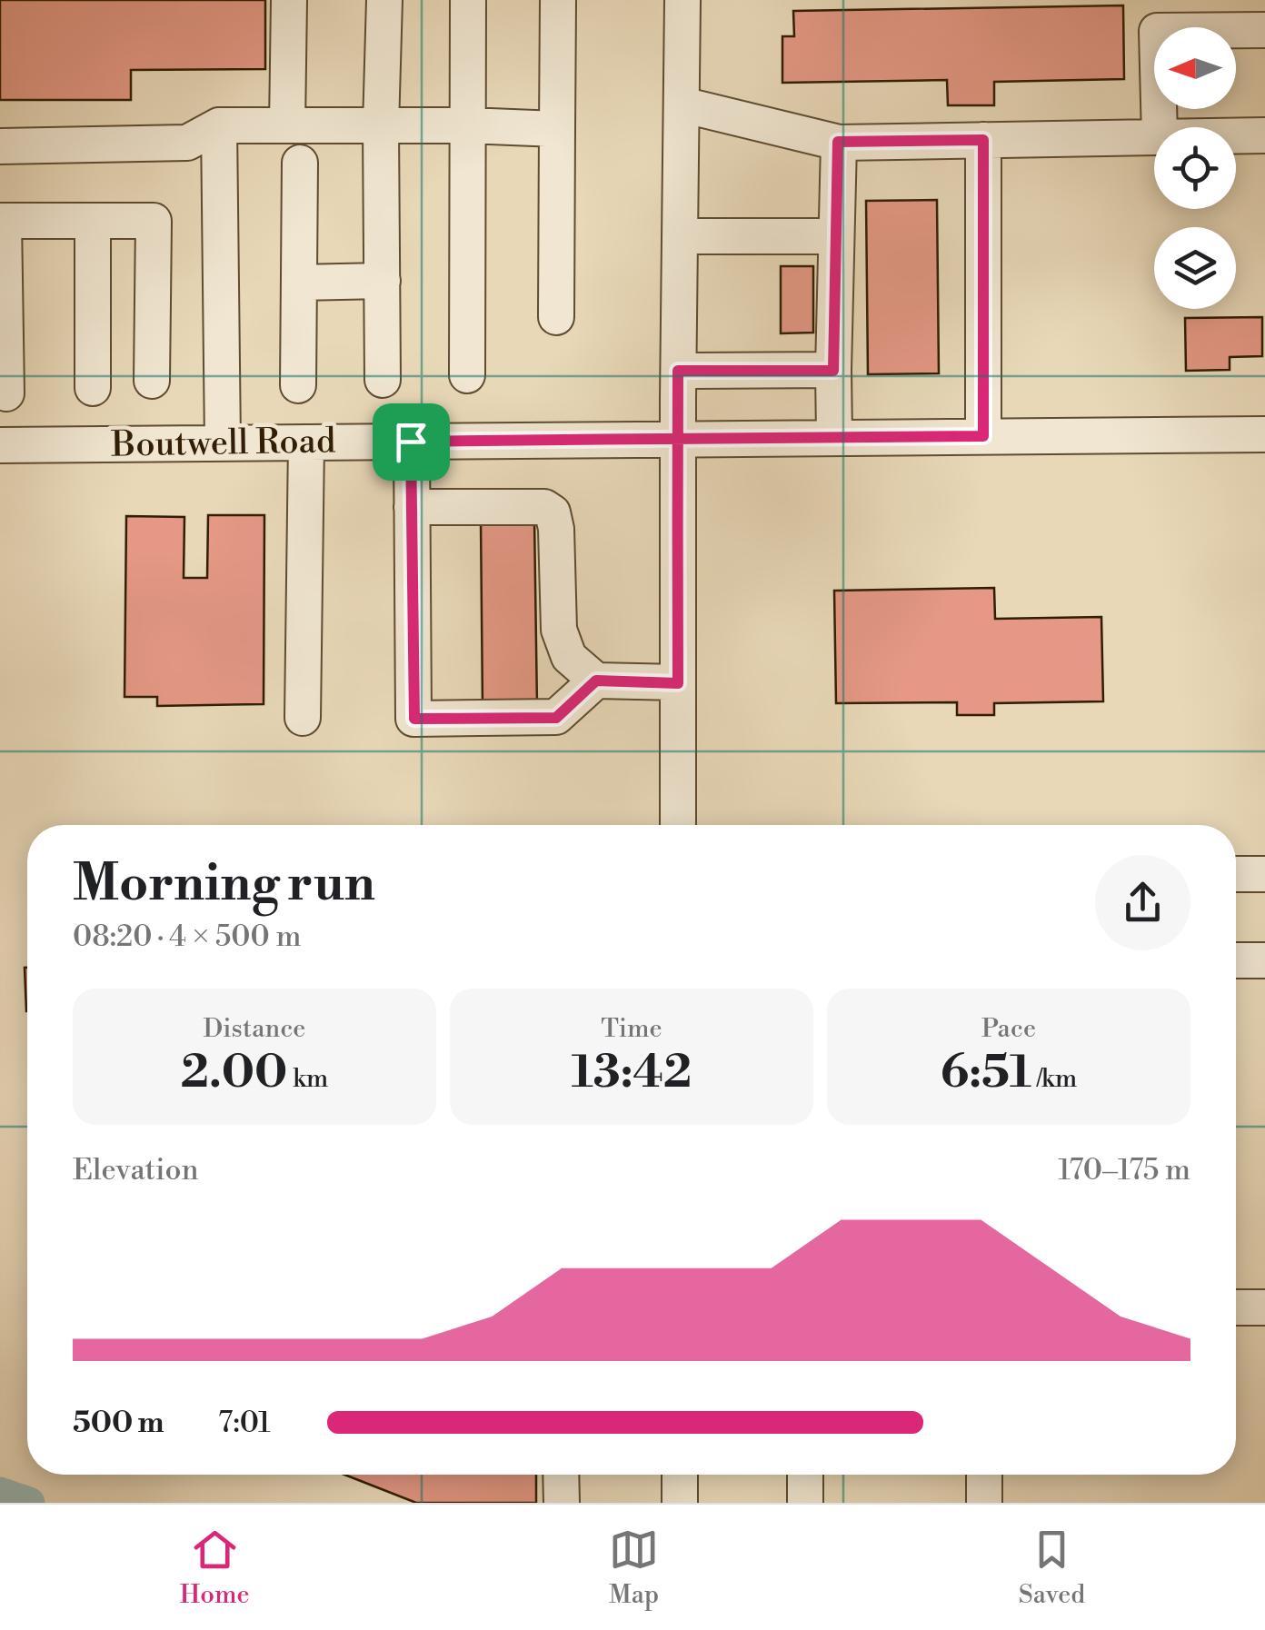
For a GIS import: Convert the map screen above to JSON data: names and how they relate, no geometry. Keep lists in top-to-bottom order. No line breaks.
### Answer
{"streets":{"street":["Boutwell Road"]},"north":"left","page":{"heading":["Morning run","08:20 · 4 × 500 m"],"stats":[["Distance","2.00 km"],["Time","13:42"],["Pace","6:51 /km"]],"chart":["Elevation","170–175 m"],"list":[{"name":"500 m","note":"7:01"}],"tabs":["Home","Map","Saved"]}}
